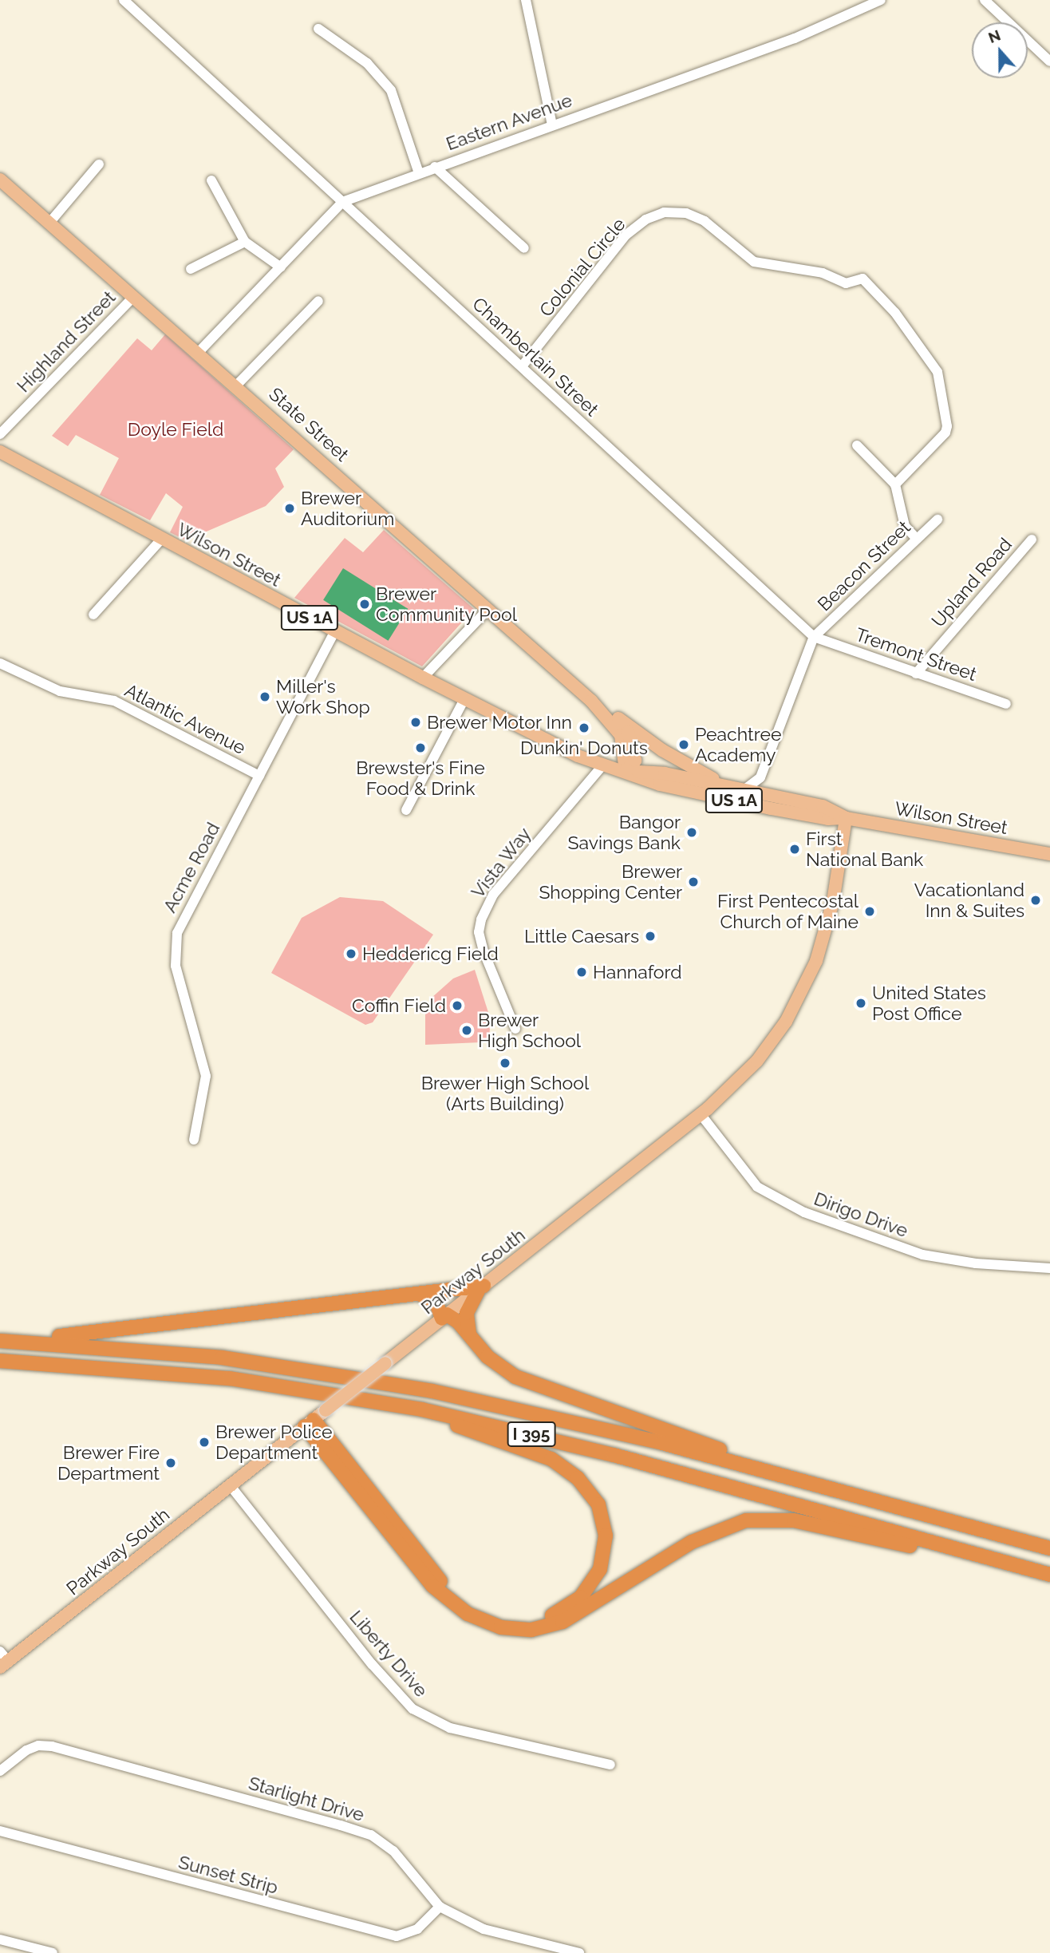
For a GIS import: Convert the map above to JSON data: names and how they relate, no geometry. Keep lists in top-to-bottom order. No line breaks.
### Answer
{"streets":{"highway":["I 395"],"main road":["State Street","Wilson Street","US 1A","Parkway South"],"street":["Eastern Avenue","Colonial Circle","Highland Street","Chamberlain Street","Beacon Street","Upland Road","Tremont Street","Atlantic Avenue","Vista Way","Acme Road","Dirigo Drive","Liberty Drive","Starlight Drive","Sunset Strip"]},"crossings":[["Eastern Avenue","Chamberlain Street"],["Eastern Avenue","State Street"],["Colonial Circle","Chamberlain Street"],["Highland Street","State Street"],["Chamberlain Street","Beacon Street"],["Chamberlain Street","Tremont Street"],["State Street","Wilson Street"],["Wilson Street","Vista Way"],["Wilson Street","Acme Road"],["Wilson Street","Parkway South"],["Beacon Street","Tremont Street"],["Upland Road","Tremont Street"],["Atlantic Avenue","Acme Road"],["Dirigo Drive","Parkway South"],["Parkway South","Liberty Drive"],["Starlight Drive","Sunset Strip"]],"parks":["Doyle Field"],"places":["Brewer Auditorium","Brewer Community Pool","Miller's Work Shop","Brewer Motor Inn","Dunkin' Donuts","Peachtree Academy","Brewster's Fine Food & Drink","Bangor Savings Bank","First National Bank","Brewer Shopping Center","Vacationland Inn & Suites","First Pentecostal Church of Maine","Little Caesars","Heddericg Field","Hannaford","United States Post Office","Coffin Field","Brewer High School","Brewer High School (Arts Building)","Brewer Police Department","Brewer Fire Department"],"north":"top"}
